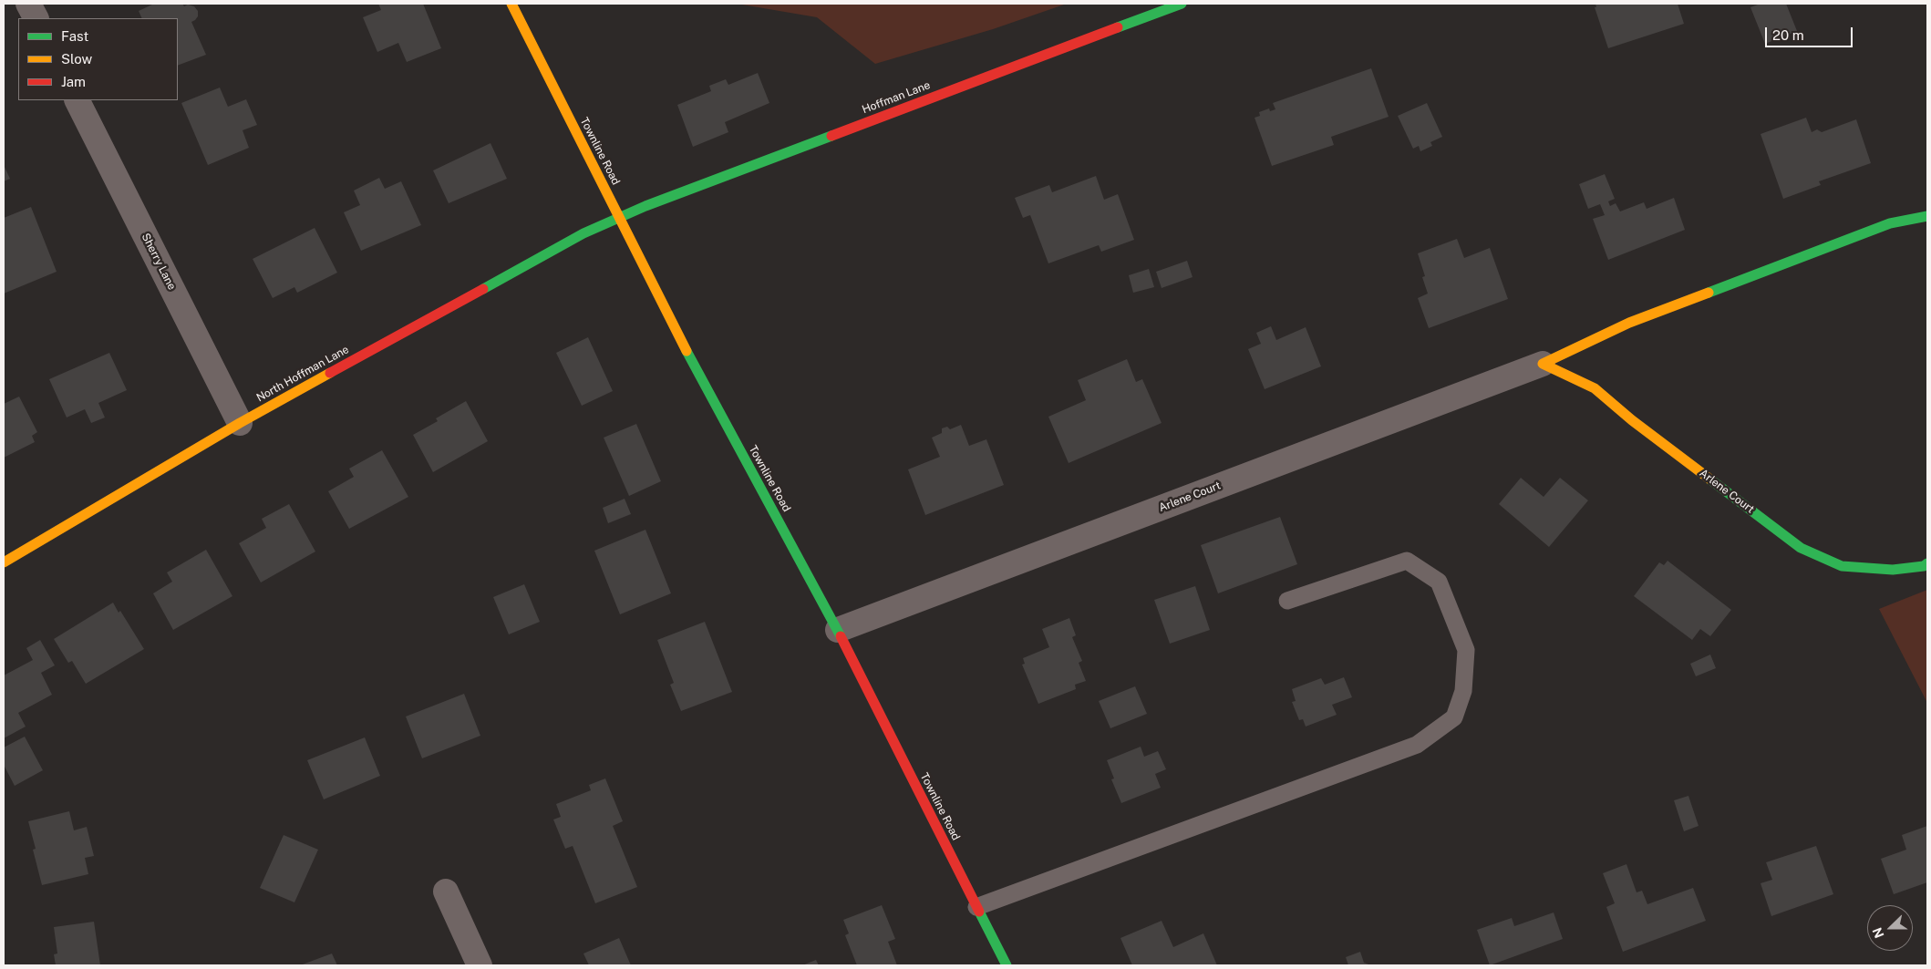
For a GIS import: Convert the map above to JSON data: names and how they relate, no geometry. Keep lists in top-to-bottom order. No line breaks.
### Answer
{"streets":{"street":["Hoffman Lane","Townline Road","Sherry Lane","North Hoffman Lane","Arlene Court"]},"crossings":[["Hoffman Lane","Townline Road"],["Hoffman Lane","North Hoffman Lane"],["Townline Road","North Hoffman Lane"],["Townline Road","Arlene Court"],["Sherry Lane","North Hoffman Lane"]],"legend":["Fast","Slow","Jam"],"scale_bar":"20 m","north":"left"}
